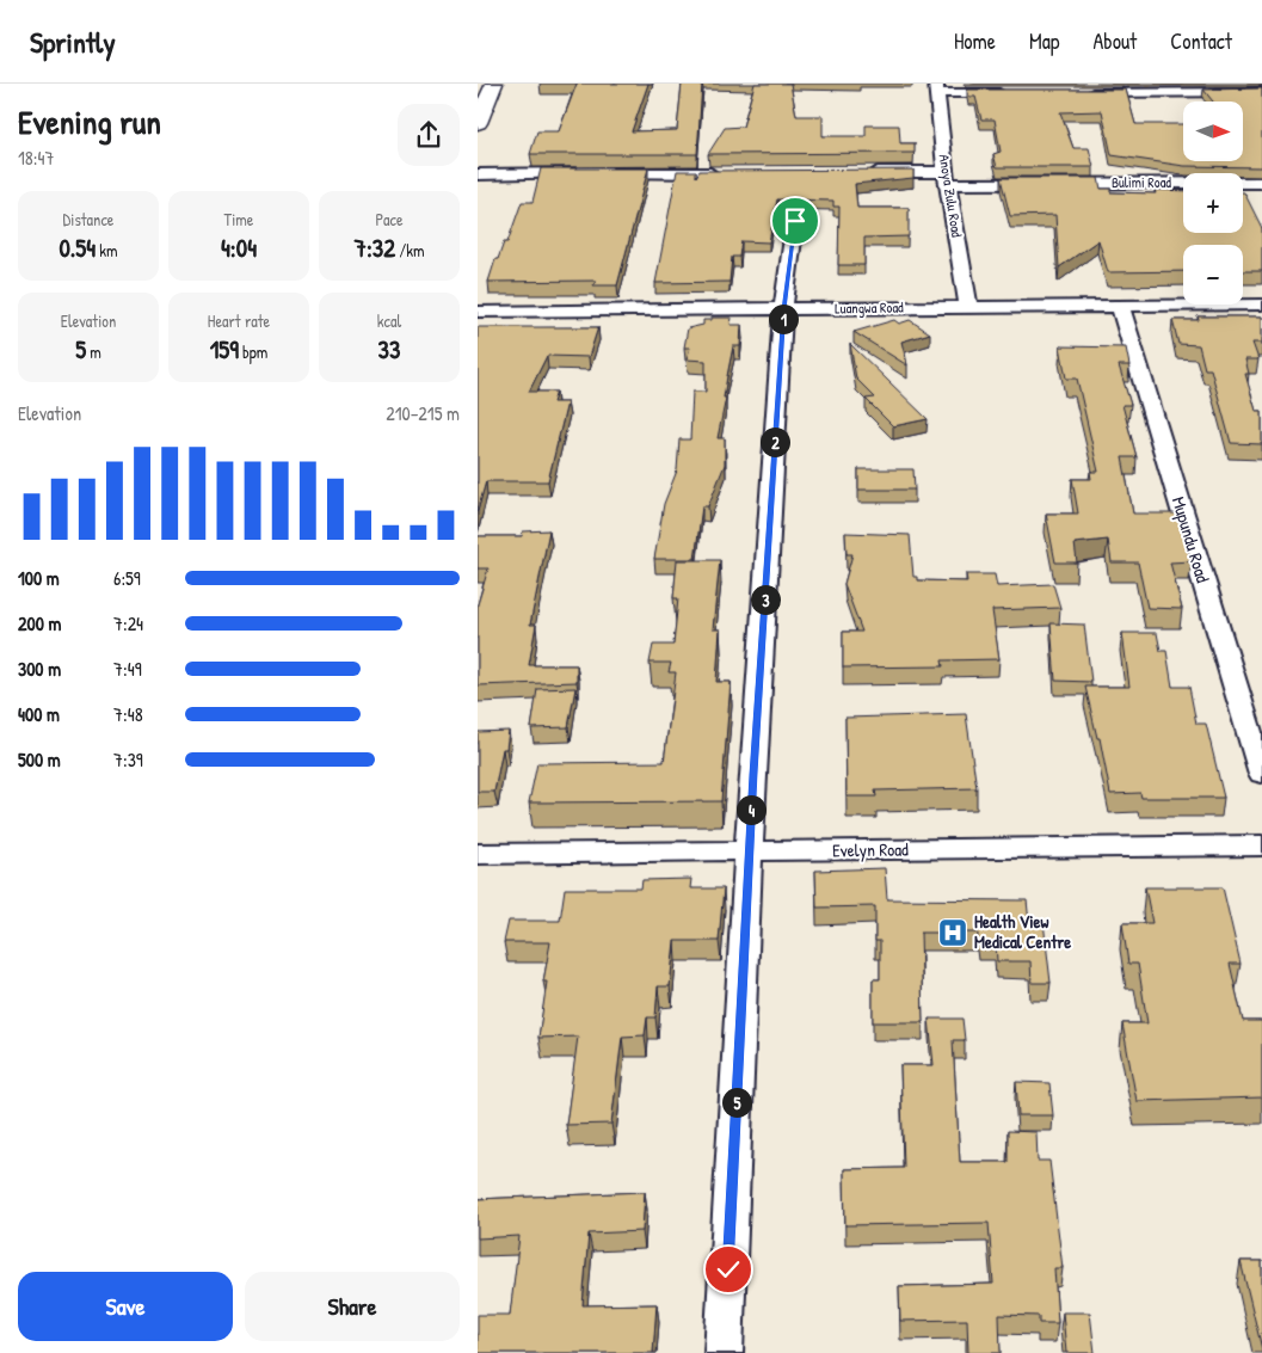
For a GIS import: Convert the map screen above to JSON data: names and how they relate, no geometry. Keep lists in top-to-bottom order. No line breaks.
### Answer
{"streets":{"street":["Bulimi Road","Anoya Zulu Road","Luangwa Road","Mupundu Road","Evelyn Road"]},"crossings":[["Bulimi Road","Anoya Zulu Road"],["Anoya Zulu Road","Luangwa Road"],["Luangwa Road","Mupundu Road"]],"places":{"hospital":["Health View Medical Centre"]},"north":"right","page":{"header":"Sprintly","nav":["Home","Map","About","Contact"],"heading":["Evening run","18:47"],"map_buttons":["+","−"],"stats":[["Distance","0.54 km"],["Time","4:04"],["Pace","7:32 /km"],["Elevation","5 m"],["Heart rate","159 bpm"],["kcal","33"]],"pins":["1","2","3","4","5"],"chart":["Elevation","210–215 m"],"list":[{"name":"100 m","note":"6:59"},{"name":"200 m","note":"7:24"},{"name":"300 m","note":"7:49"},{"name":"400 m","note":"7:48"},{"name":"500 m","note":"7:39"}],"buttons":["Save","Share"]}}
